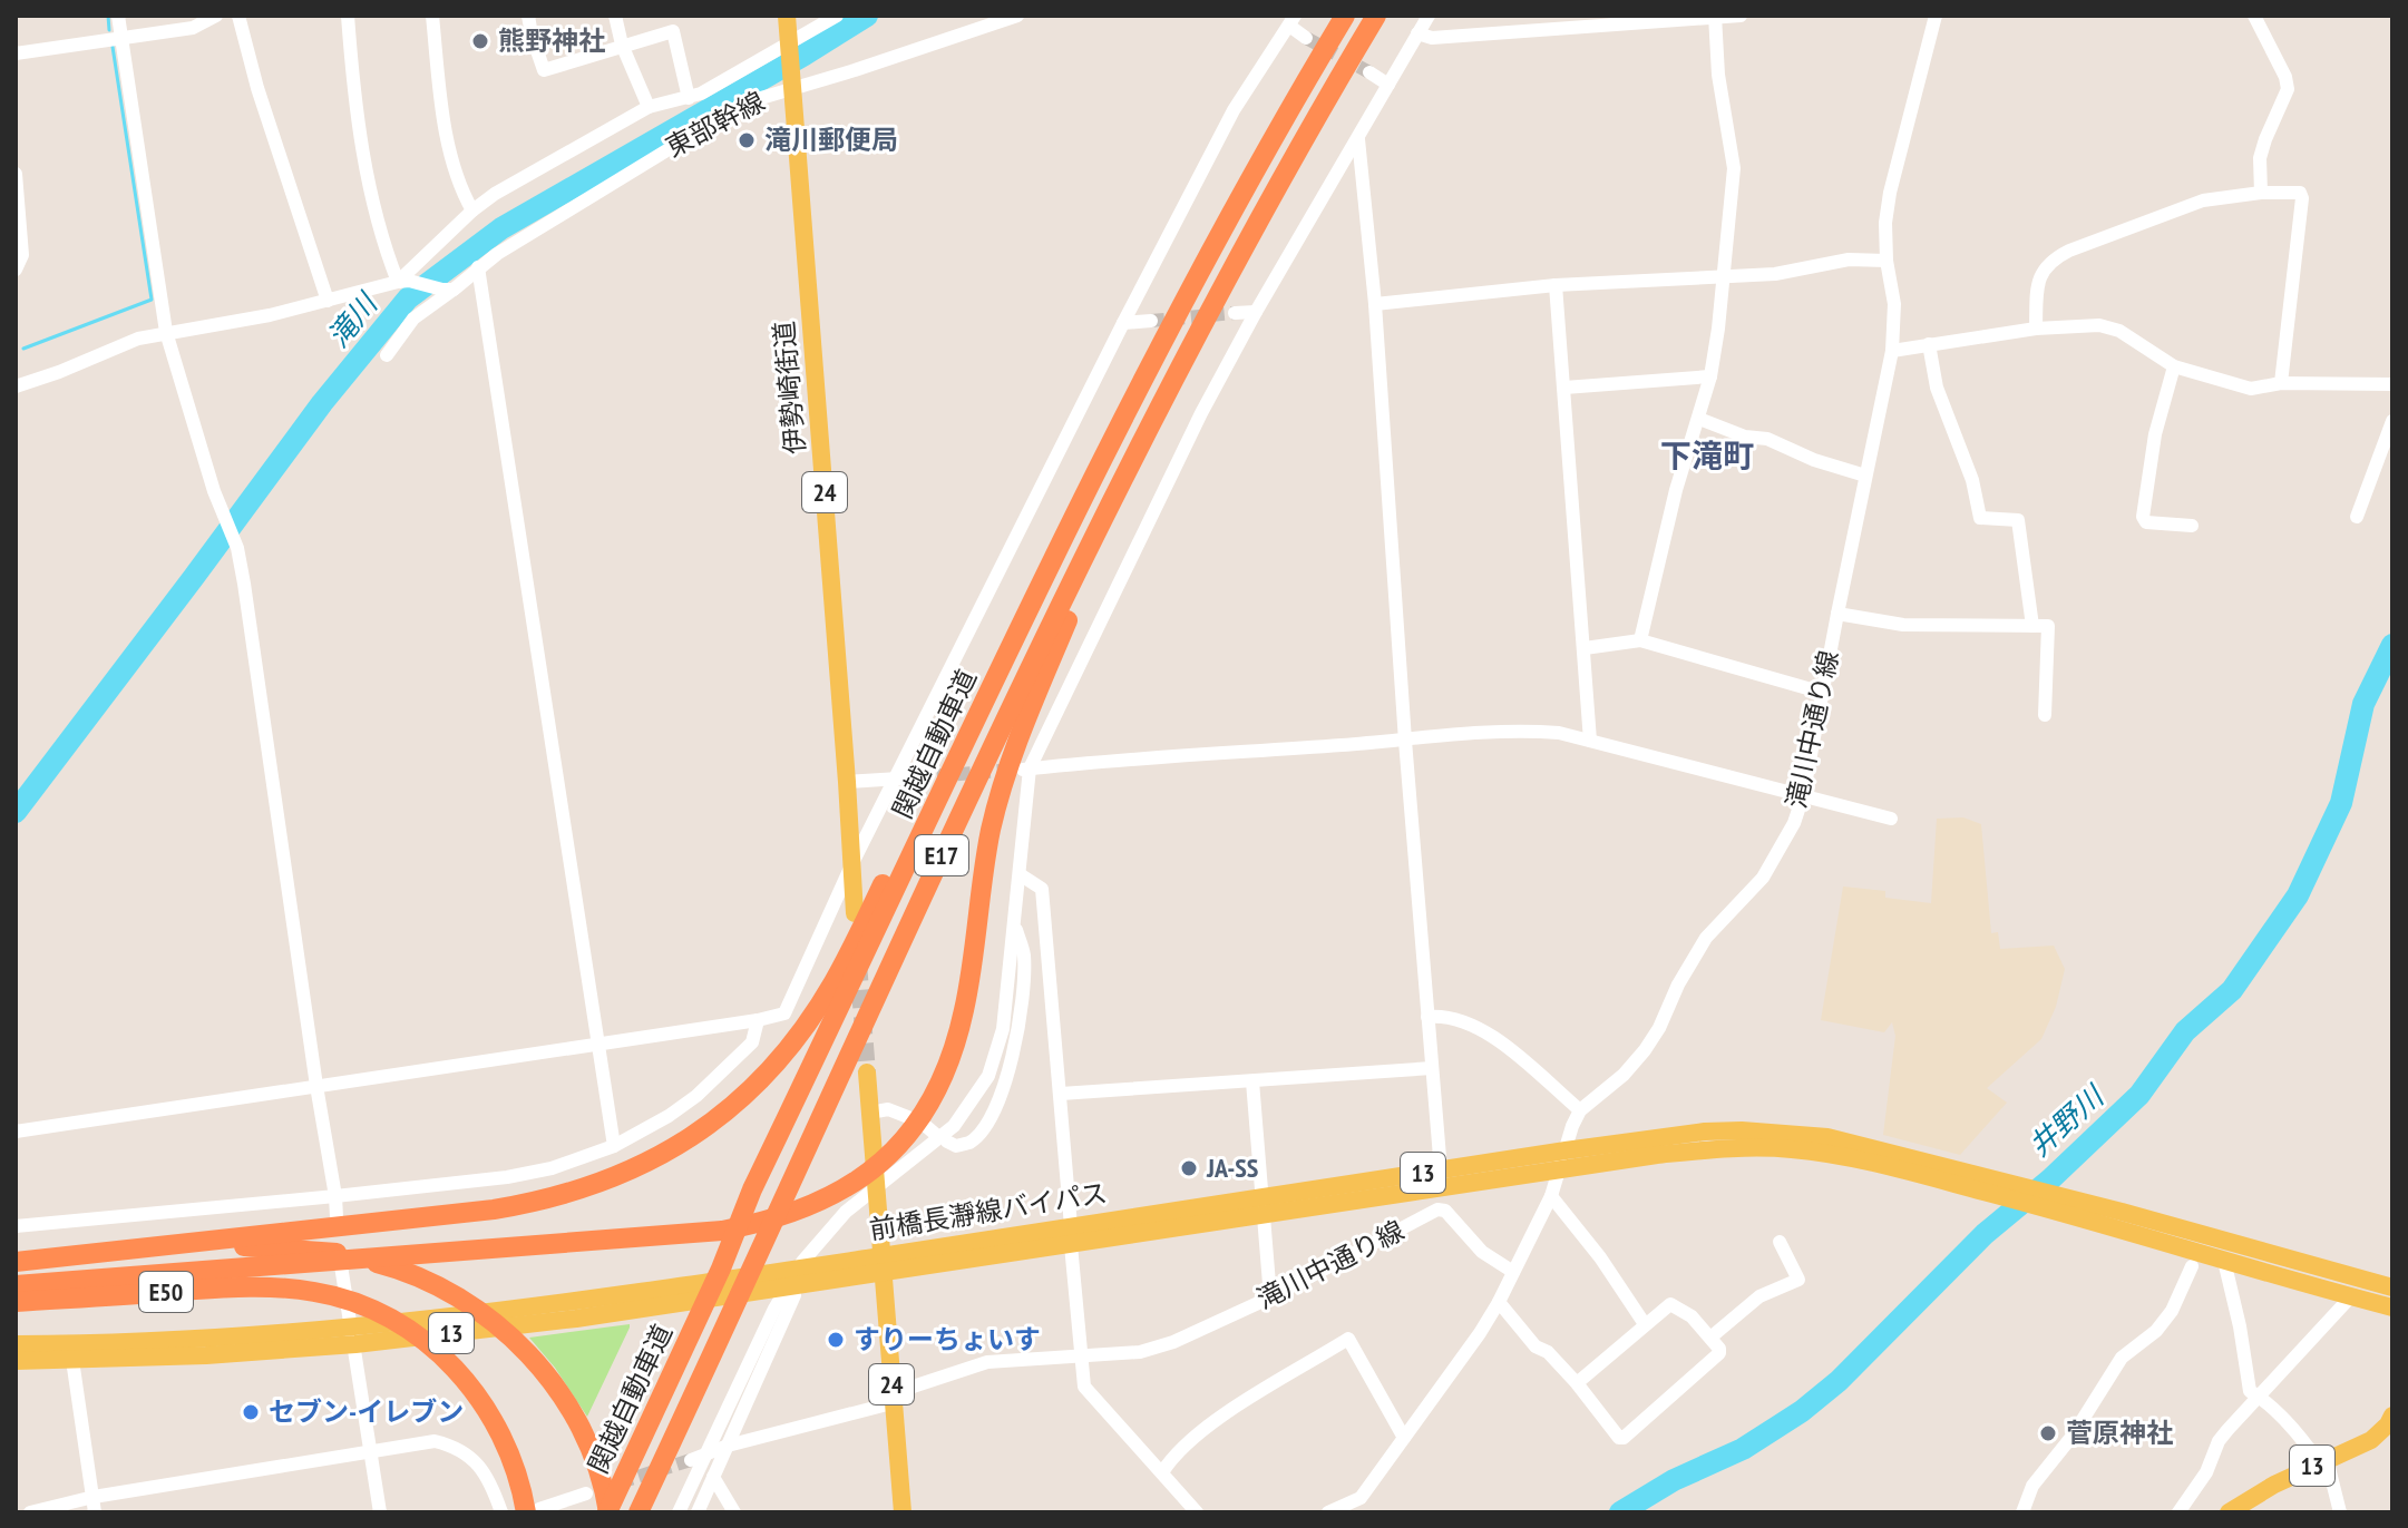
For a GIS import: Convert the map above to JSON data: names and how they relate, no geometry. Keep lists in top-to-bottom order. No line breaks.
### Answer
{"streets":{"highway":["関越自動車道","E17","E50"],"main road":["伊勢崎街道","24","13","前橋長瀞線バイパス"],"street":["東部幹線","滝川中通り線"]},"crossings":[["東部幹線","伊勢崎街道"],["東部幹線","24"],["伊勢崎街道","24"],["24","滝川中通り線"],["24","前橋長瀞線バイパス"],["13","前橋長瀞線バイパス"]],"districts":["下滝町"],"water":["滝川","井野川"],"places":["熊野神社","滝川郵便局","JA-SS","すりーちょいす","セブン-イレブン","菅原神社"]}
